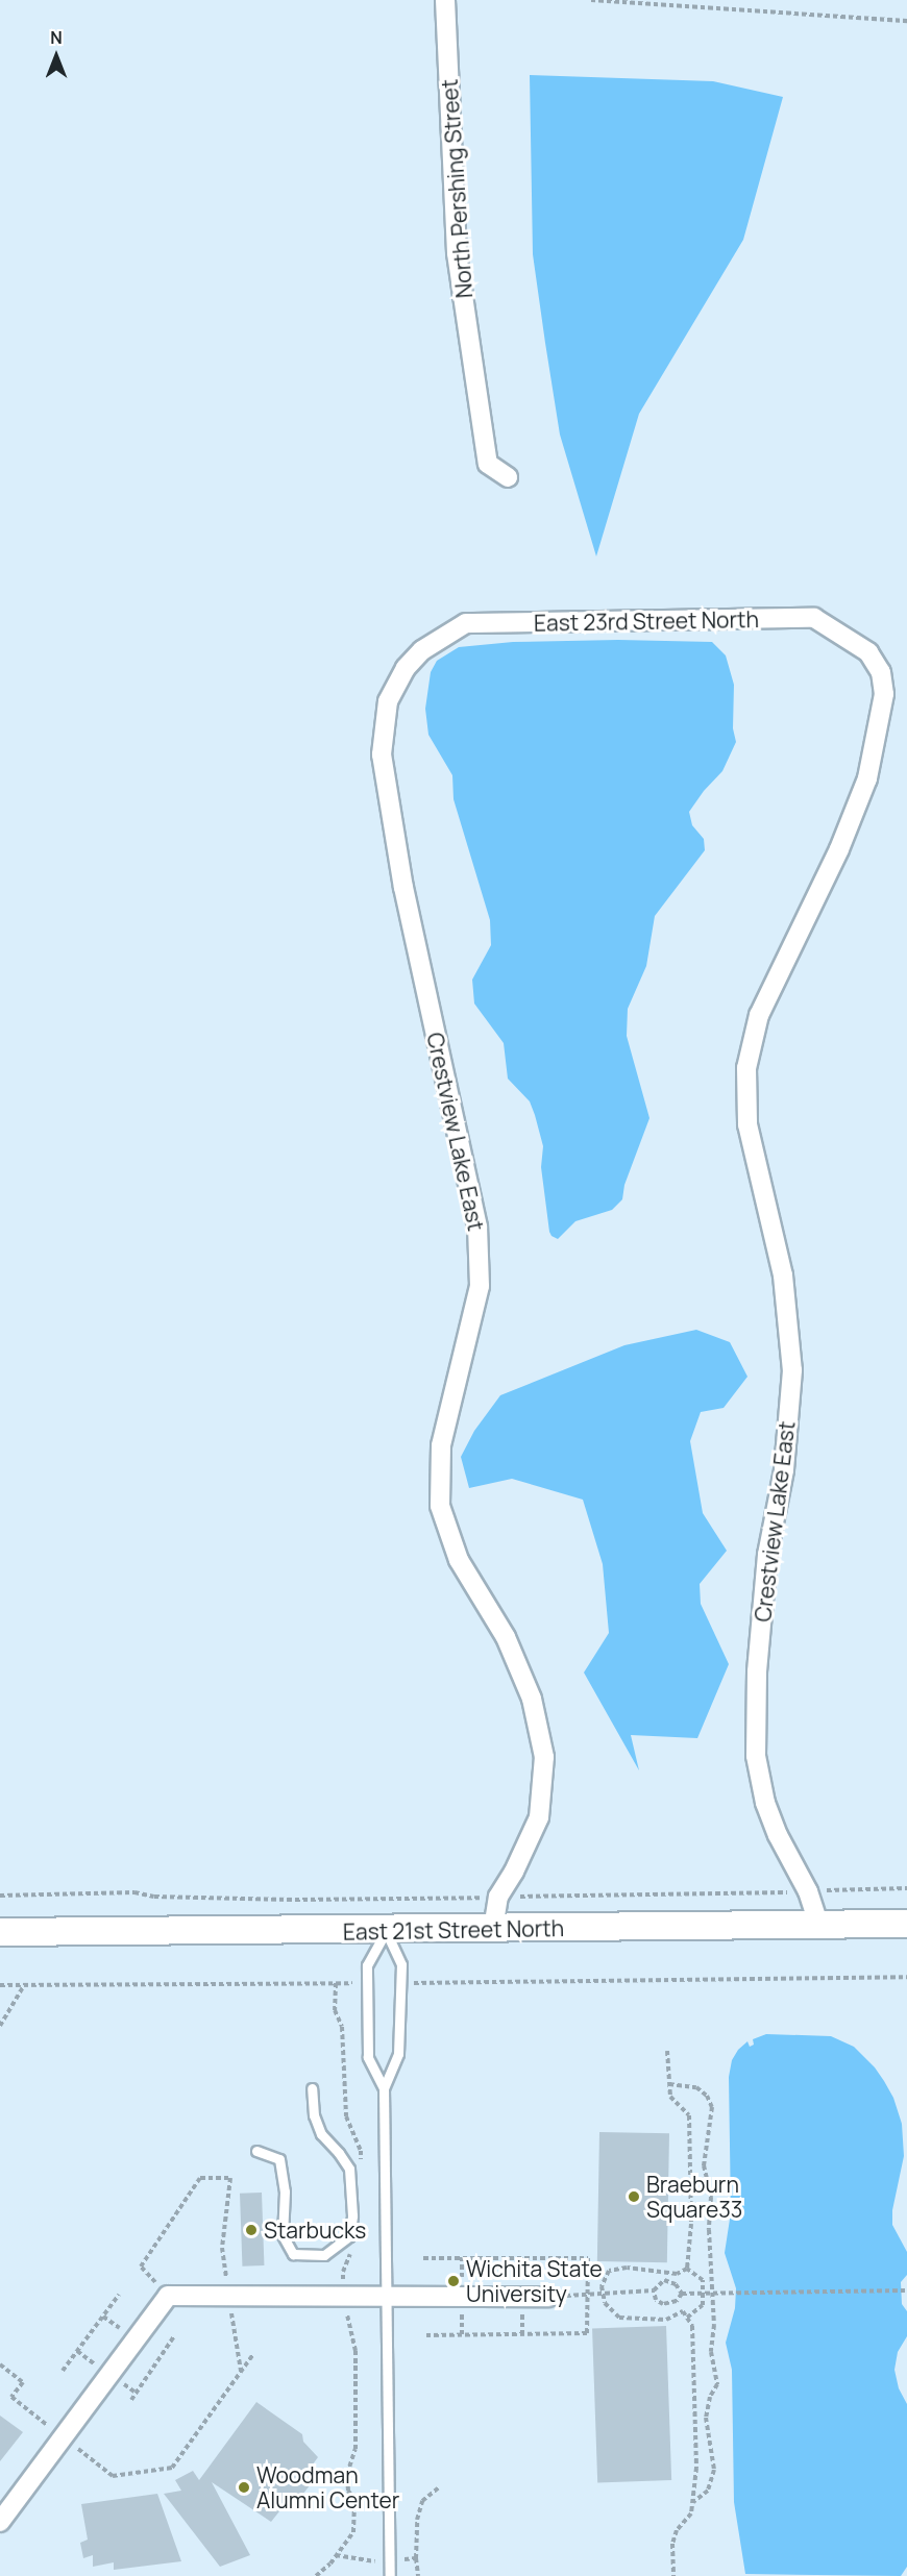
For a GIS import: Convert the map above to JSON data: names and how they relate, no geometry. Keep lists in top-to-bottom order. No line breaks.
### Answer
{"streets":{"main road":["East 21st Street North"],"street":["North Pershing Street","East 23rd Street North","Crestview Lake East"]},"crossings":[["East 23rd Street North","Crestview Lake East"],["Crestview Lake East","East 21st Street North"]],"places":["Braeburn Square33","Starbucks","Wichita State University","Woodman Alumni Center"],"north":"top"}
